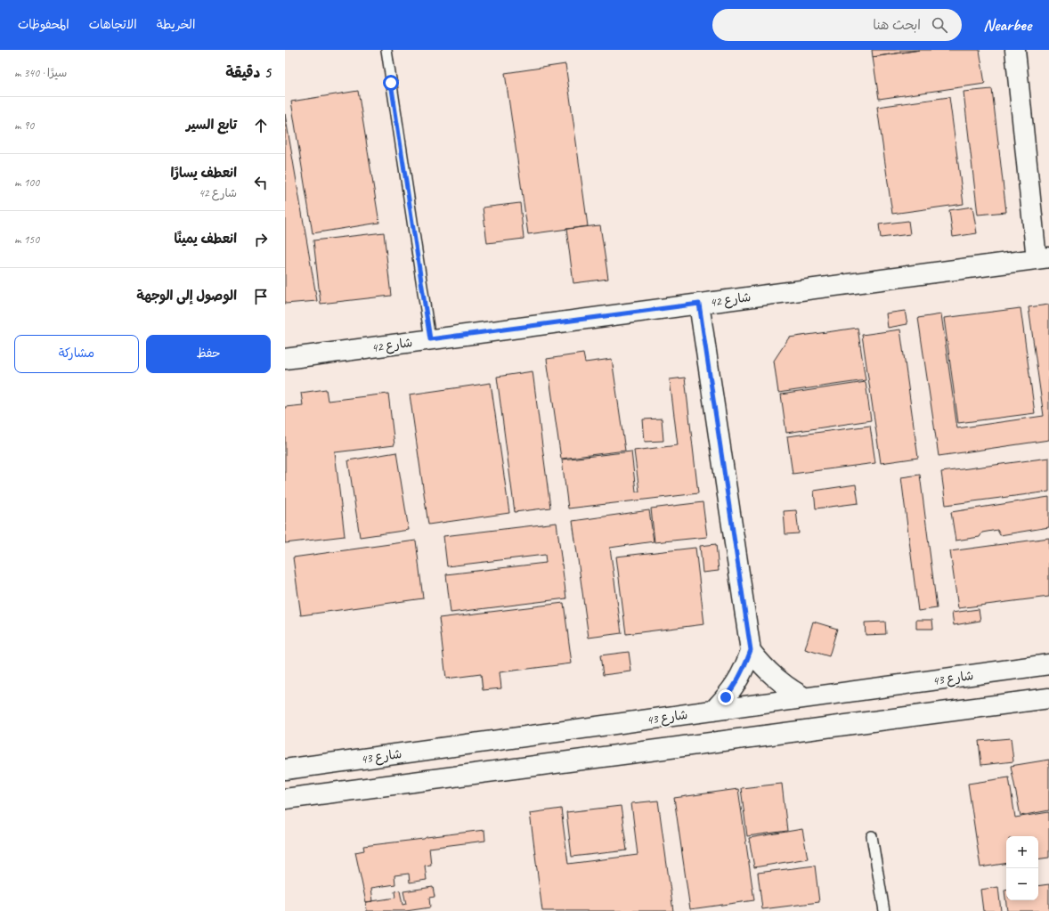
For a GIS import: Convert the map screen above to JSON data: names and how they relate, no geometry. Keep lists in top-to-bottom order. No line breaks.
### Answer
{"streets":{"street":["شارع 42","شارع 43"]},"page":{"header":"Nearbee","search":"ابحث هنا","nav":["الخريطة","الاتجاهات","المحفوظات"],"heading":["5 دقيقة","سيرًا · 340 m"],"list":[["تابع السير","90 m"],["انعطف يسارًا","شارع 42","100 m"],["انعطف يمينًا","150 m"],"الوصول إلى الوجهة"],"buttons":["حفظ","مشاركة"],"map_buttons":["+","−"]}}
